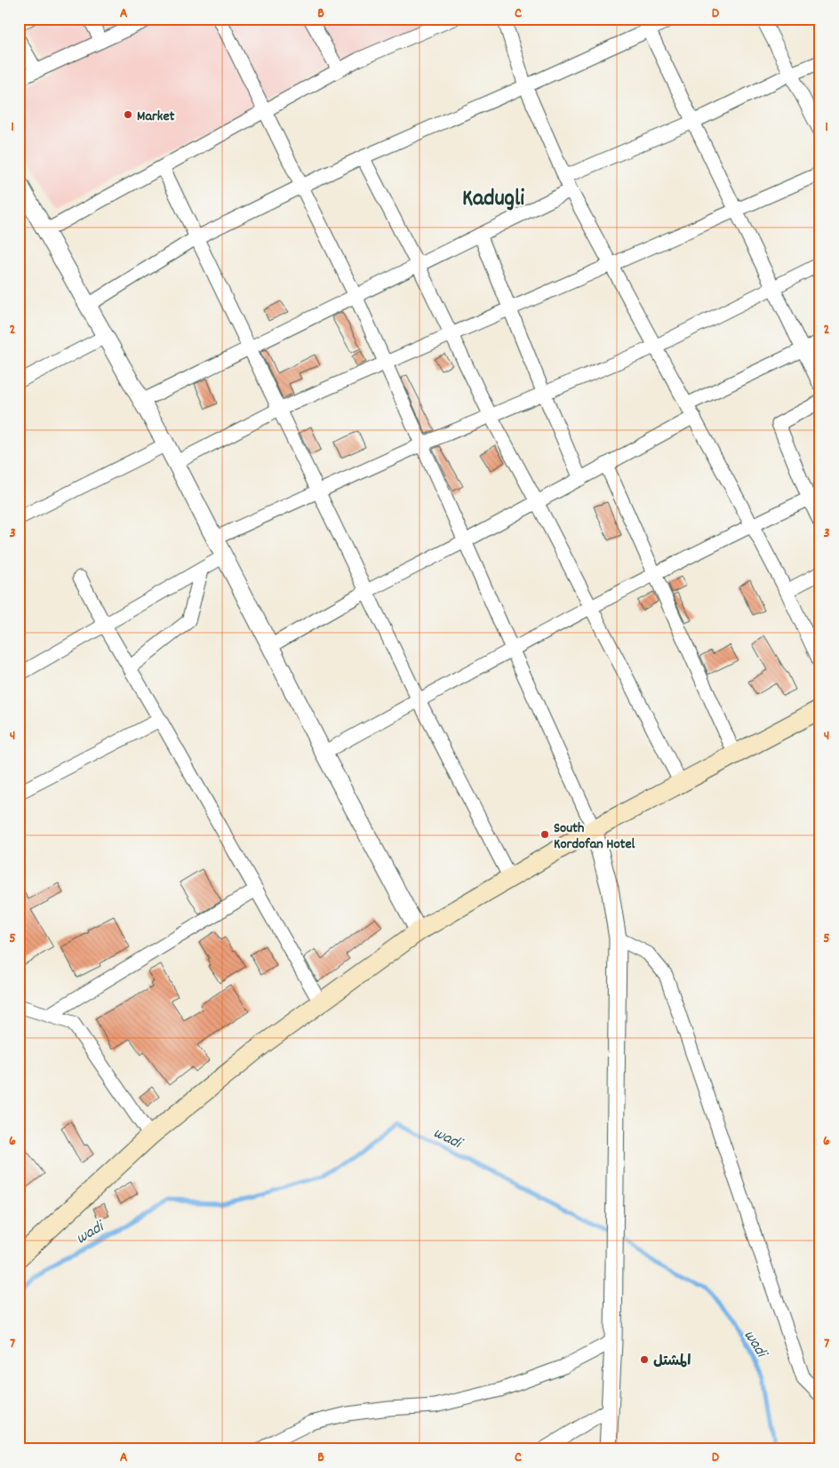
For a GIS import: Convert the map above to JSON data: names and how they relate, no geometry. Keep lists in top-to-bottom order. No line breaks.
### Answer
{"districts":["Kadugli"],"water":["wadi"],"places":["Market","South Kordofan Hotel","المشتل"],"grid":{"columns":["A","B","C","D"],"rows":["1","2","3","4","5","6","7"]}}
